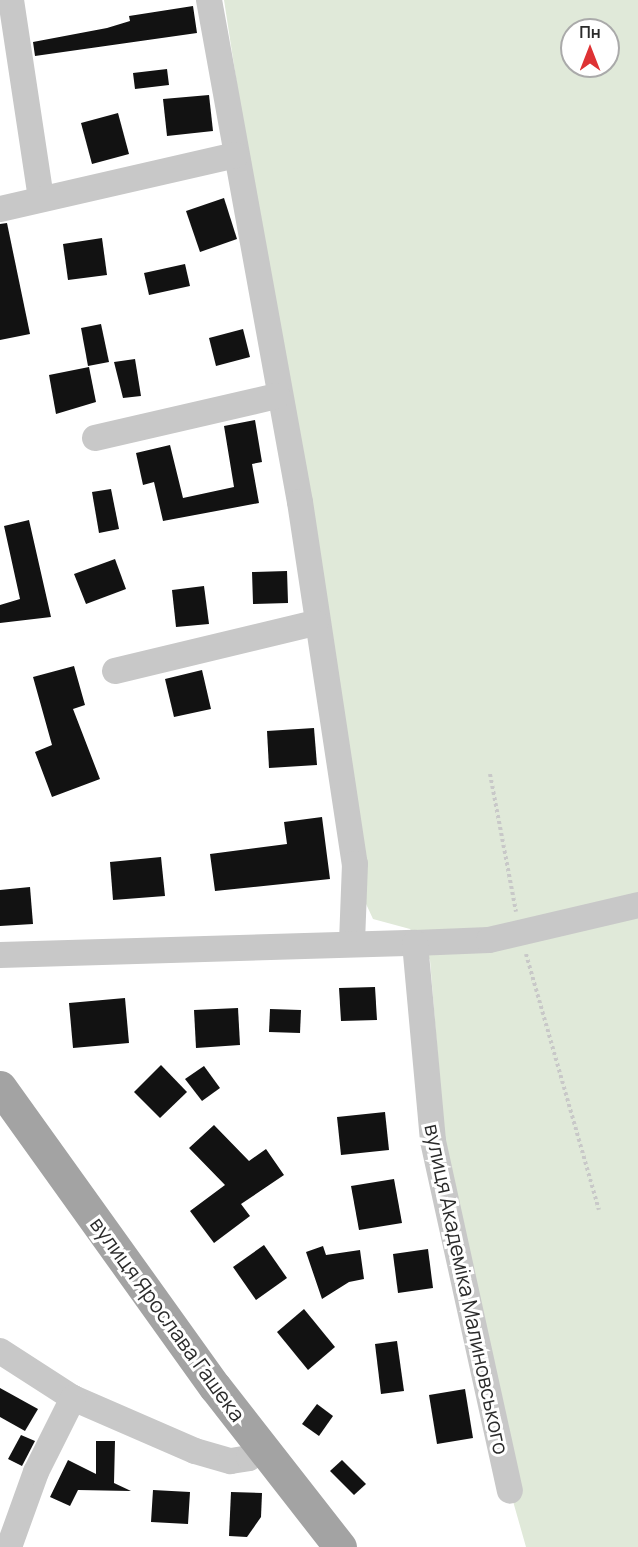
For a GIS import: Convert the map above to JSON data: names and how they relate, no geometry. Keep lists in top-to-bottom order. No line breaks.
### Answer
{"streets":{"main road":["вулиця Ярослава Гашека"],"street":["вулиця Академіка Малиновського"]},"north":"top"}
